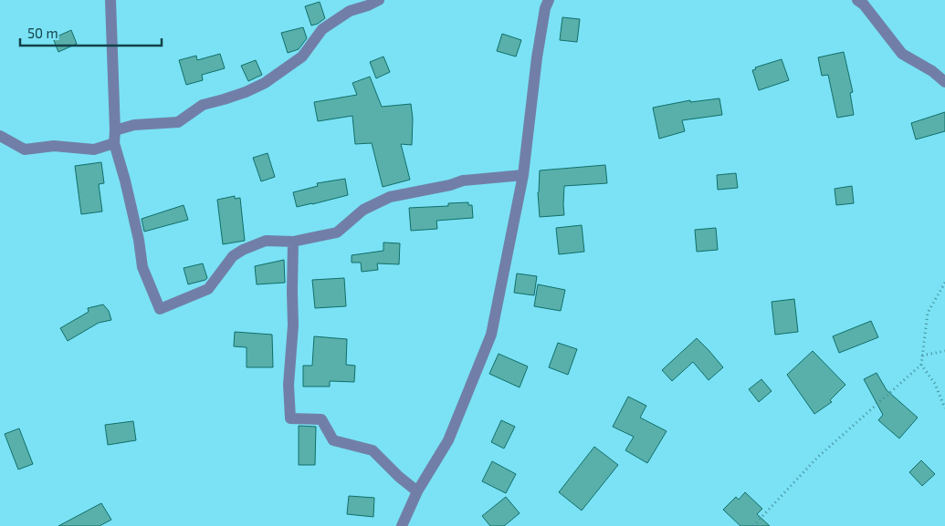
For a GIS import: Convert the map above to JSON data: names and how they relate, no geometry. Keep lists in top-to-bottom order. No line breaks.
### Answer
{"scale_bar":"50 m"}
